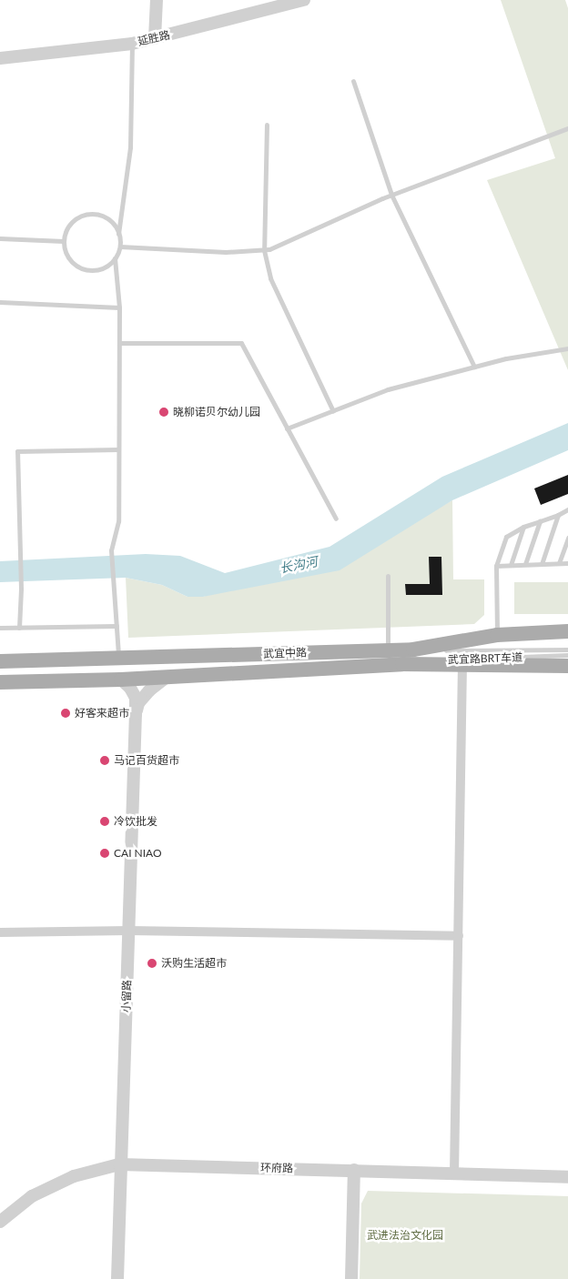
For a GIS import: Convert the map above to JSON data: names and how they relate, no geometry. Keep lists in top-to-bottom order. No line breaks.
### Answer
{"streets":{"main road":["武宜中路"],"street":["延胜路","小留路","环府路"],"lane":["武宜路BRT车道"]},"crossings":[["武宜中路","武宜路BRT车道"],["武宜中路","小留路"],["小留路","环府路"]],"water":["长沟河"],"parks":["武进法治文化园"],"places":["晓柳诺贝尔幼儿园","好客来超市","马记百货超市","冷饮批发","CAI NIAO","沃购生活超市"]}
